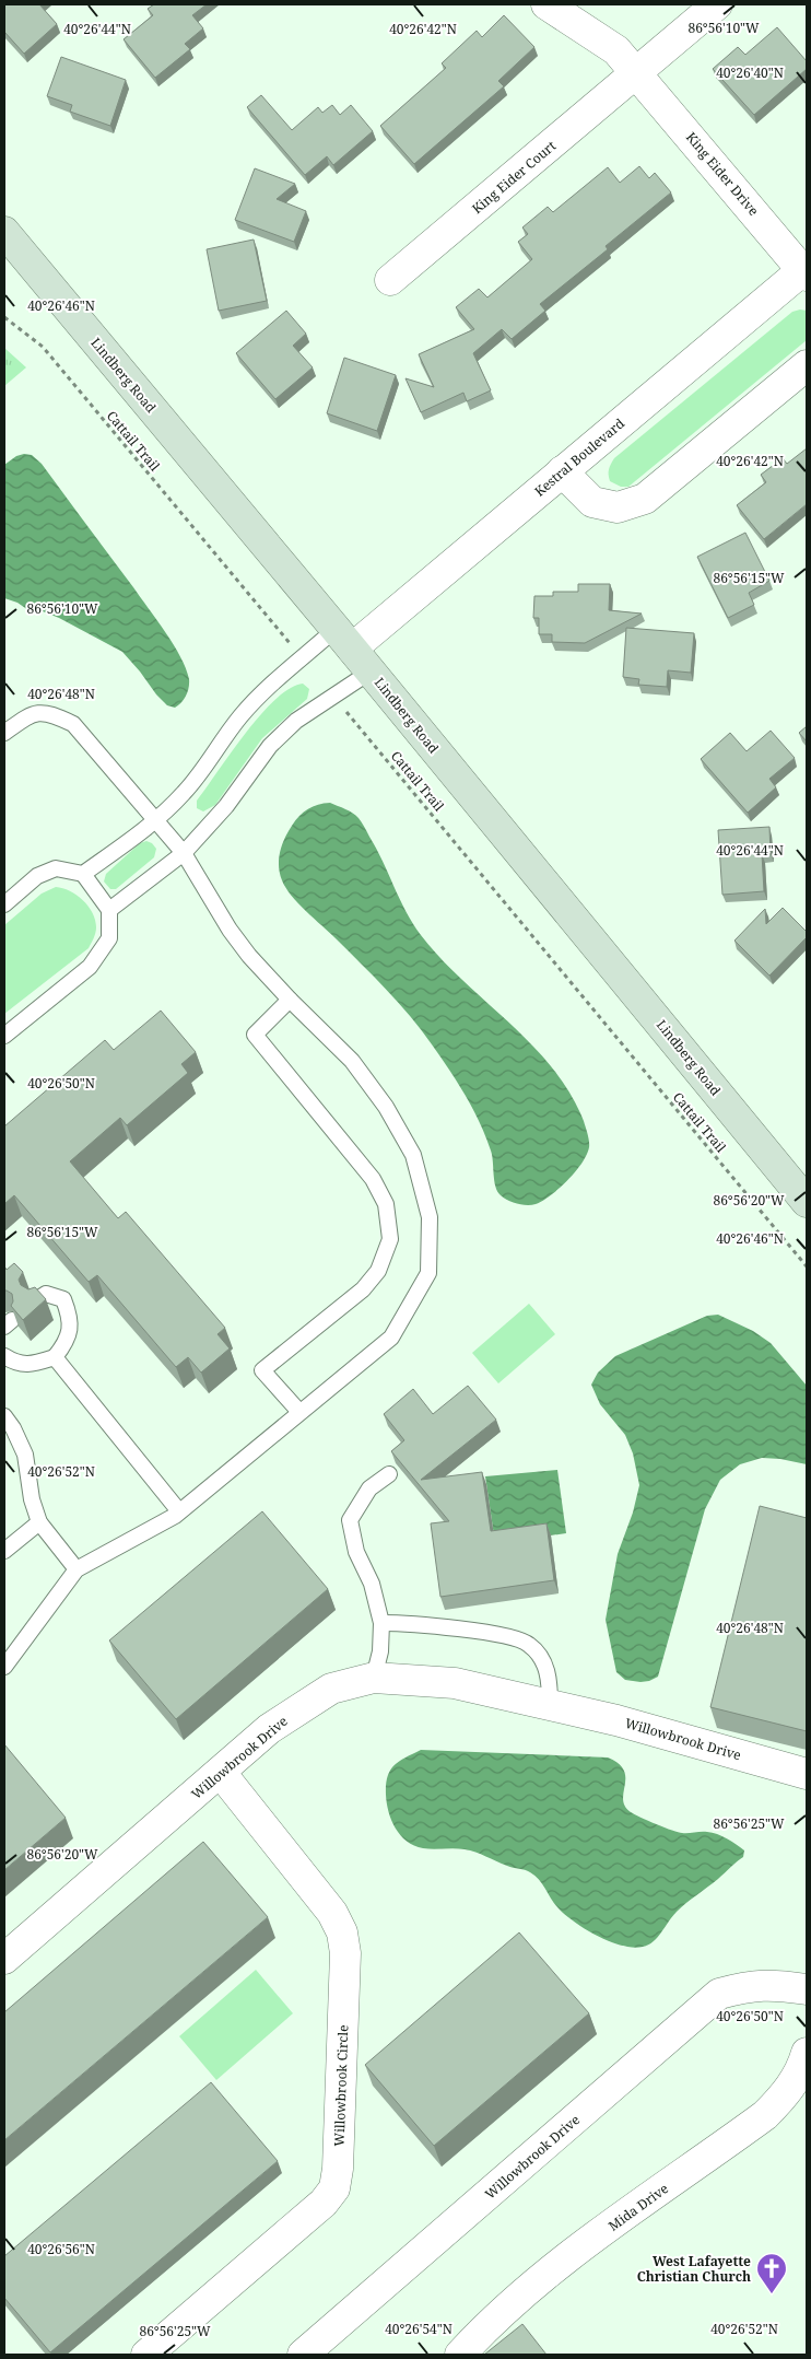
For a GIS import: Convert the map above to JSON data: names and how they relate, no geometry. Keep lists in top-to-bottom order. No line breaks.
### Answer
{"streets":{"main road":["Lindberg Road"],"street":["King Eider Drive","King Eider Court","Kestral Boulevard","Willowbrook Drive","Willowbrook Circle","Mida Drive"],"path":["Cattail Trail"]},"crossings":[["King Eider Drive","King Eider Court"],["King Eider Drive","Kestral Boulevard"],["Lindberg Road","Kestral Boulevard"],["Willowbrook Drive","Willowbrook Circle"]],"places":{"church":["West Lafayette Christian Church"]},"coordinates":["86°56'10\"W","40°26'44\"N","40°26'42\"N","40°26'40\"N","40°26'46\"N","86°56'15\"W","40°26'48\"N","40°26'50\"N","86°56'20\"W","40°26'52\"N","86°56'25\"W","40°26'56\"N","40°26'54\"N"]}
